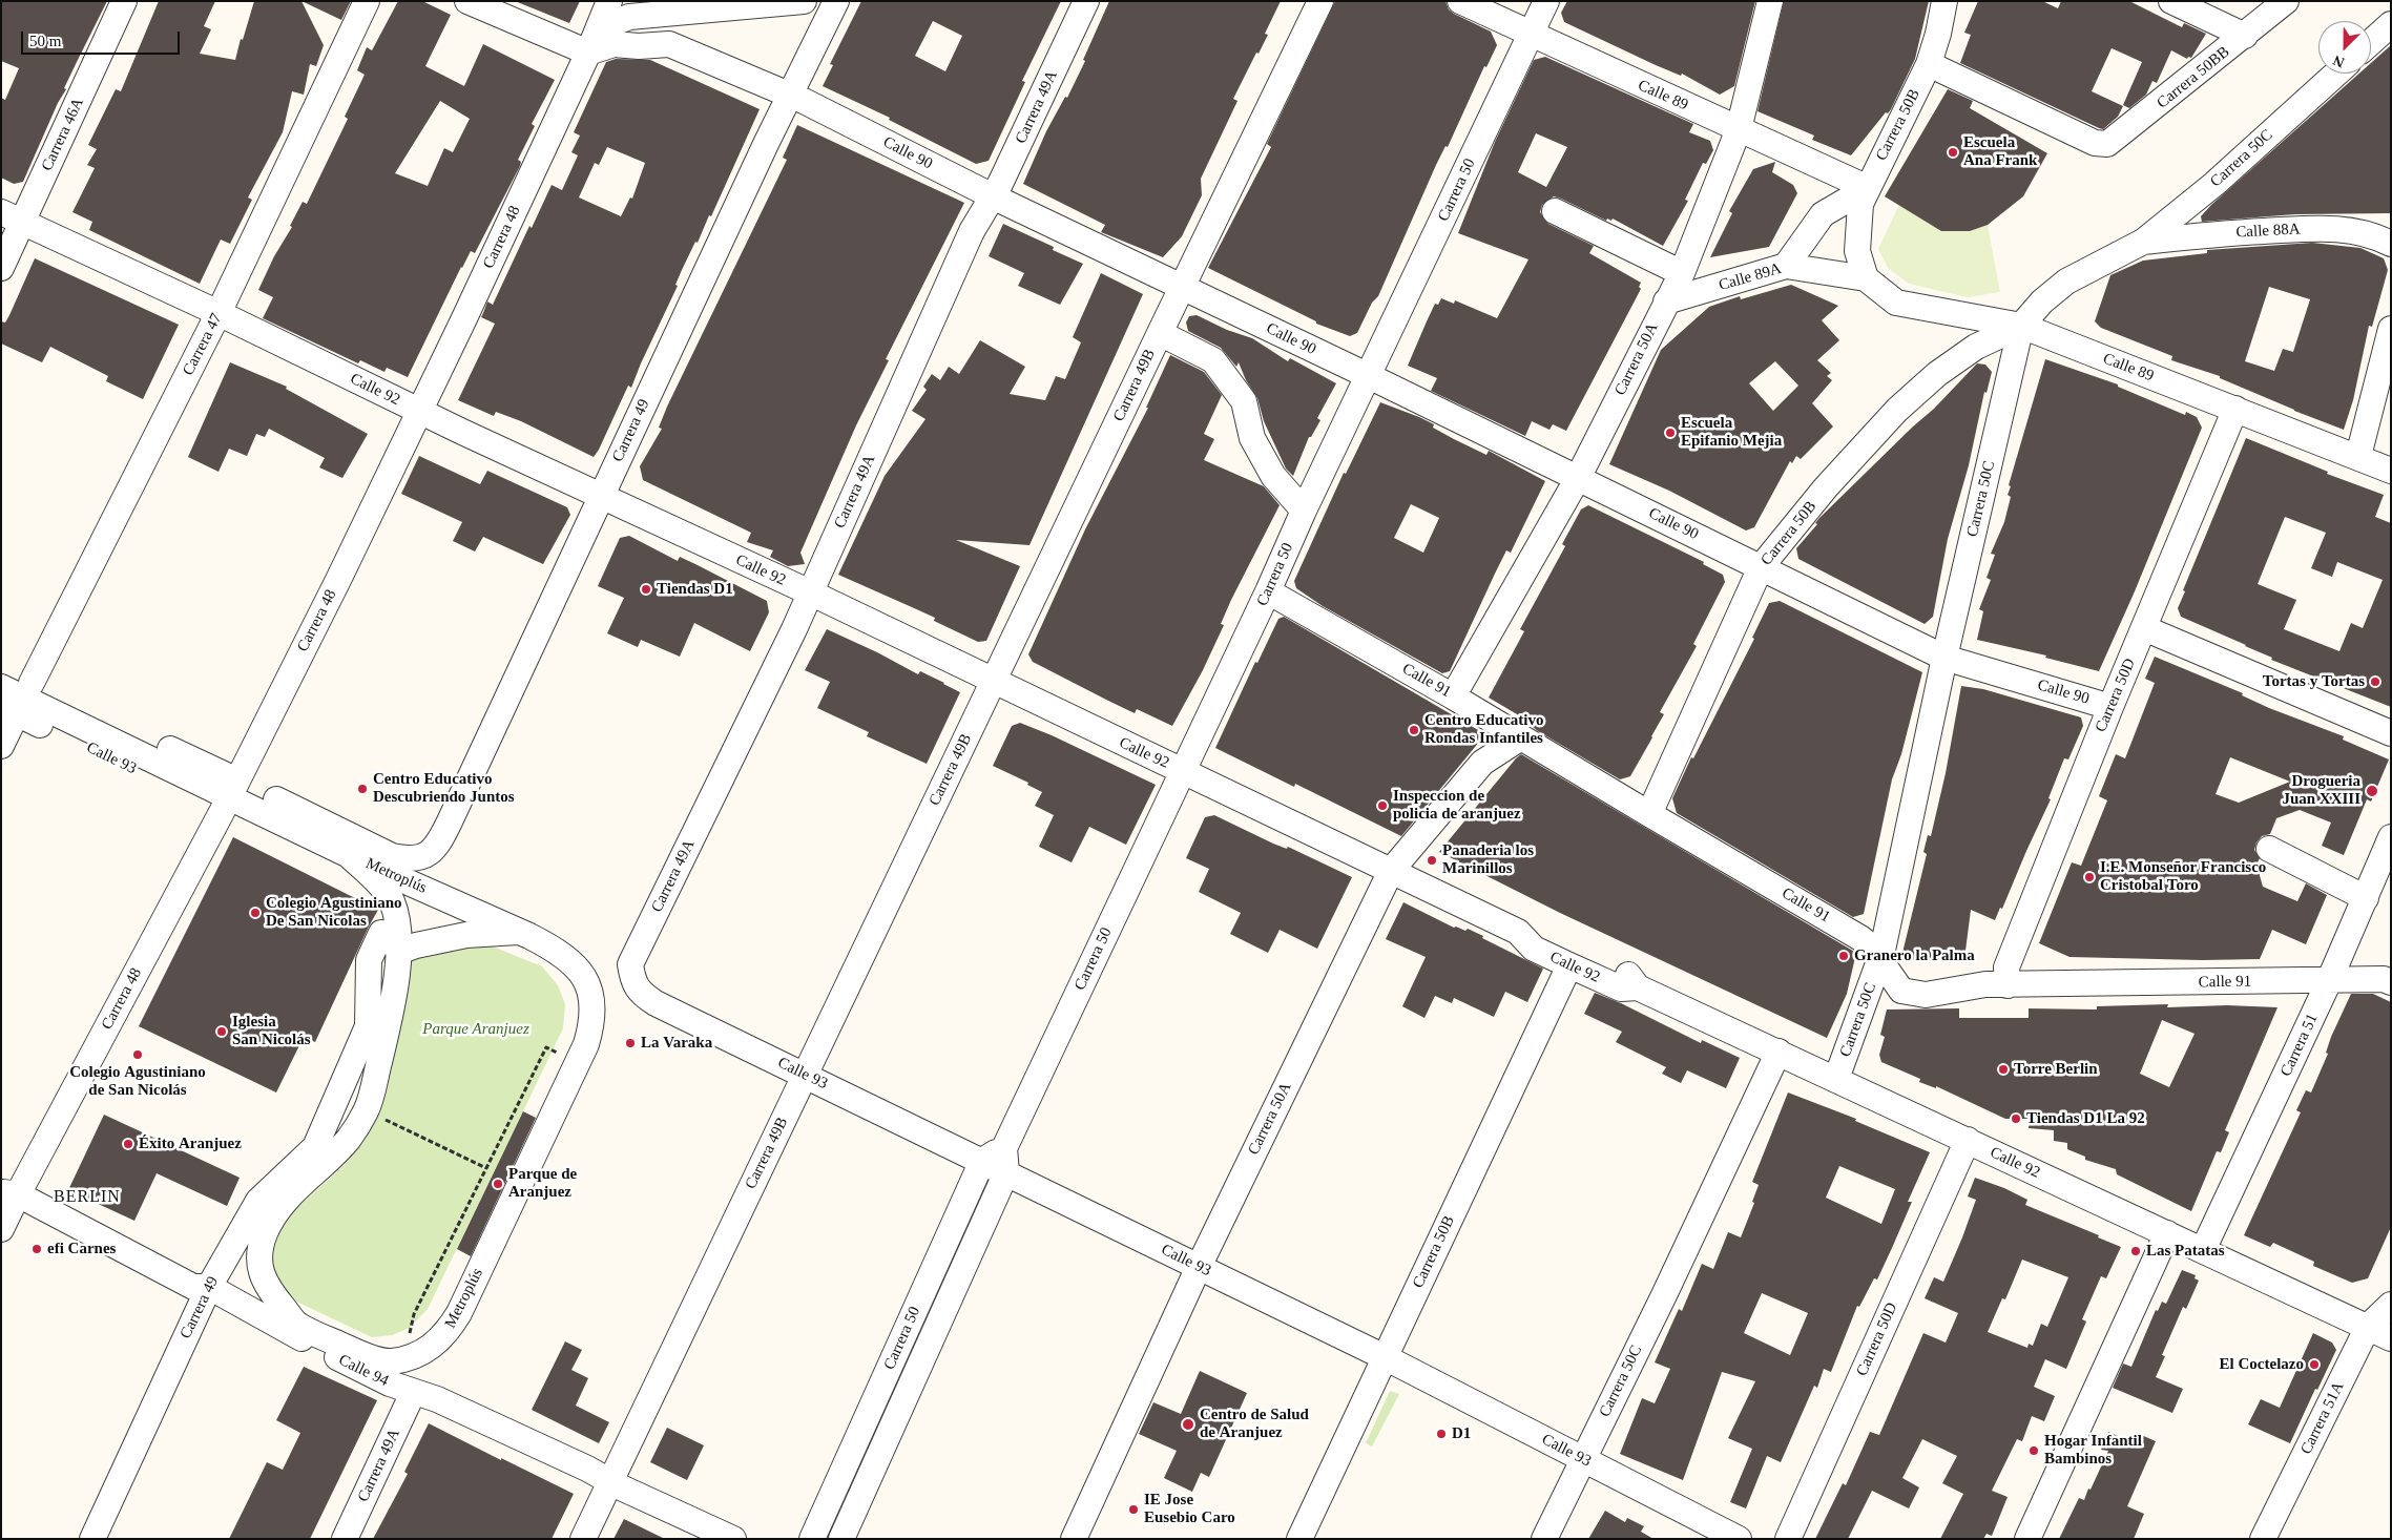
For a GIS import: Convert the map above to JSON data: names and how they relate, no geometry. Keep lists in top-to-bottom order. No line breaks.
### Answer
{"streets":{"street":["Carrera 50BB","Calle 89","Carrera 49A","Carrera 50B","Carrera 46A","Calle 90","Carrera 50C","Carrera 50","Calle 88A","Carrera 48","Calle 89A","Carrera 47","Carrera 50A","Carrera 49B","Calle 92","Carrera 49","Calle 91","Carrera 50D","Calle 93","Metroplús","Carrera 51","Calle 94","Carrera 51A"]},"crossings":[["Carrera 50BB","Carrera 50B"],["Calle 89","Carrera 50B"],["Calle 89","Carrera 50C"],["Calle 89","Carrera 50"],["Calle 89","Calle 89A"],["Calle 89","Carrera 50A"],["Calle 89","Carrera 50D"],["Carrera 49A","Calle 90"],["Carrera 49A","Calle 92"],["Carrera 49A","Calle 93"],["Carrera 49A","Calle 94"],["Carrera 50B","Calle 90"],["Carrera 50B","Carrera 50C"],["Carrera 50B","Calle 89A"],["Carrera 50B","Calle 92"],["Carrera 50B","Calle 91"],["Carrera 50B","Calle 93"],["Carrera 46A","Calle 92"],["Calle 90","Carrera 50C"],["Calle 90","Carrera 50"],["Calle 90","Carrera 48"],["Calle 90","Carrera 50A"],["Calle 90","Carrera 49B"],["Calle 90","Carrera 49"],["Calle 90","Carrera 50D"],["Carrera 50C","Calle 88A"],["Carrera 50C","Calle 92"],["Carrera 50C","Calle 91"],["Carrera 50C","Calle 93"],["Carrera 50","Calle 92"],["Carrera 50","Calle 91"],["Carrera 50","Calle 93"],["Carrera 48","Calle 92"],["Carrera 48","Calle 93"],["Carrera 48","Metroplús"],["Carrera 48","Calle 94"],["Calle 89A","Carrera 50A"],["Carrera 47","Calle 92"],["Carrera 50A","Calle 92"],["Carrera 50A","Calle 91"],["Carrera 50A","Calle 93"],["Carrera 49B","Calle 92"],["Carrera 49B","Calle 93"],["Carrera 49B","Calle 94"],["Calle 92","Carrera 49"],["Calle 92","Carrera 50D"],["Calle 92","Carrera 51"],["Calle 92","Carrera 51A"],["Carrera 49","Calle 94"],["Calle 91","Carrera 50D"],["Calle 91","Carrera 51"],["Calle 93","Metroplús"]],"districts":["BERLIN"],"parks":["Parque Aranjuez"],"places":["Escuela Ana Frank","Escuela Epifanio Mejia","Tiendas D1","Tortas y Tortas","Centro Educativo Rondas Infantiles","Centro Educativo Descubriendo Juntos","Drogueria Juan XXIII","Inspeccion de policia de aranjuez","Panaderia los Marinillos","I.E. Monseñor Francisco Cristobal Toro","Colegio Agustiniano De San Nicolas","Granero la Palma","Iglesia San Nicolás","La Varaka","Colegio Agustiniano de San Nicolás","Torre Berlin","Tiendas D1 La 92","Éxito Aranjuez","Parque de Aranjuez","efi Carnes","Las Patatas","El Coctelazo","Centro de Salud de Aranjuez","D1","Hogar Infantil Bambinos","IE Jose Eusebio Caro"],"scale_bar":"50 m","north":"bottom left"}
